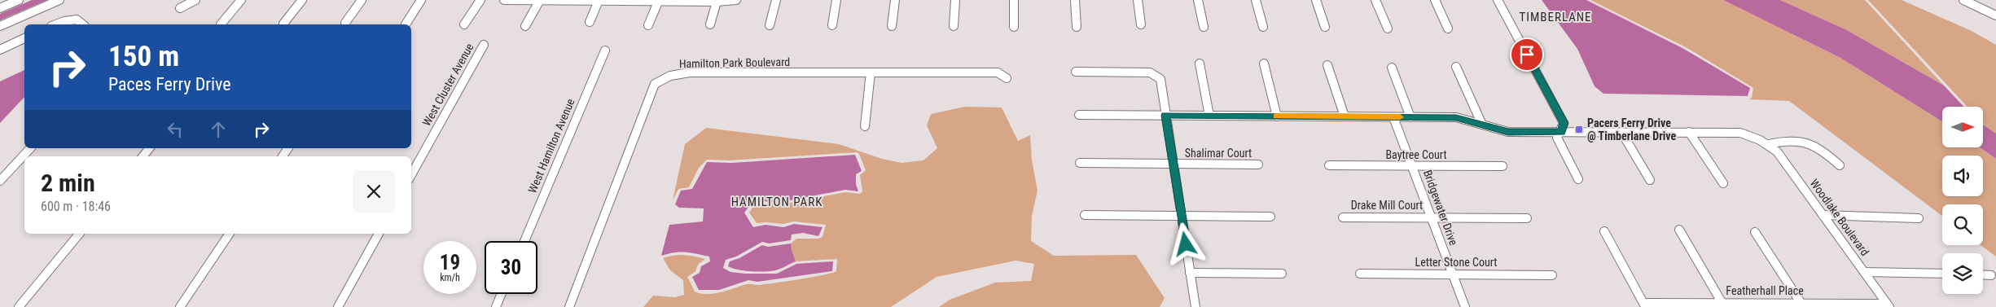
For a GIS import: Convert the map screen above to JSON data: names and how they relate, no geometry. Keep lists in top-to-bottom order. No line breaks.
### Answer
{"streets":{"street":["Hamilton Park Boulevard","West Cluster Avenue","West Hamilton Avenue","Shalimar Court","Baytree Court","Drake Mill Court","Bridgewater Drive","Woodlake Boulevard","Letter Stone Court","Featherhall Place"]},"crossings":[["Baytree Court","Bridgewater Drive"],["Drake Mill Court","Bridgewater Drive"],["Bridgewater Drive","Letter Stone Court"],["Woodlake Boulevard","Featherhall Place"]],"districts":["TIMBERLANE","HAMILTON PARK"],"places":{"transit":["Pacers Ferry Drive @ Timberlane Drive"]},"north":"right","page":{"turn":["150 m","Paces Ferry Drive"],"heading":["2 min","600 m · 18:46"],"speed":"19 km/h","limit":"30"}}
